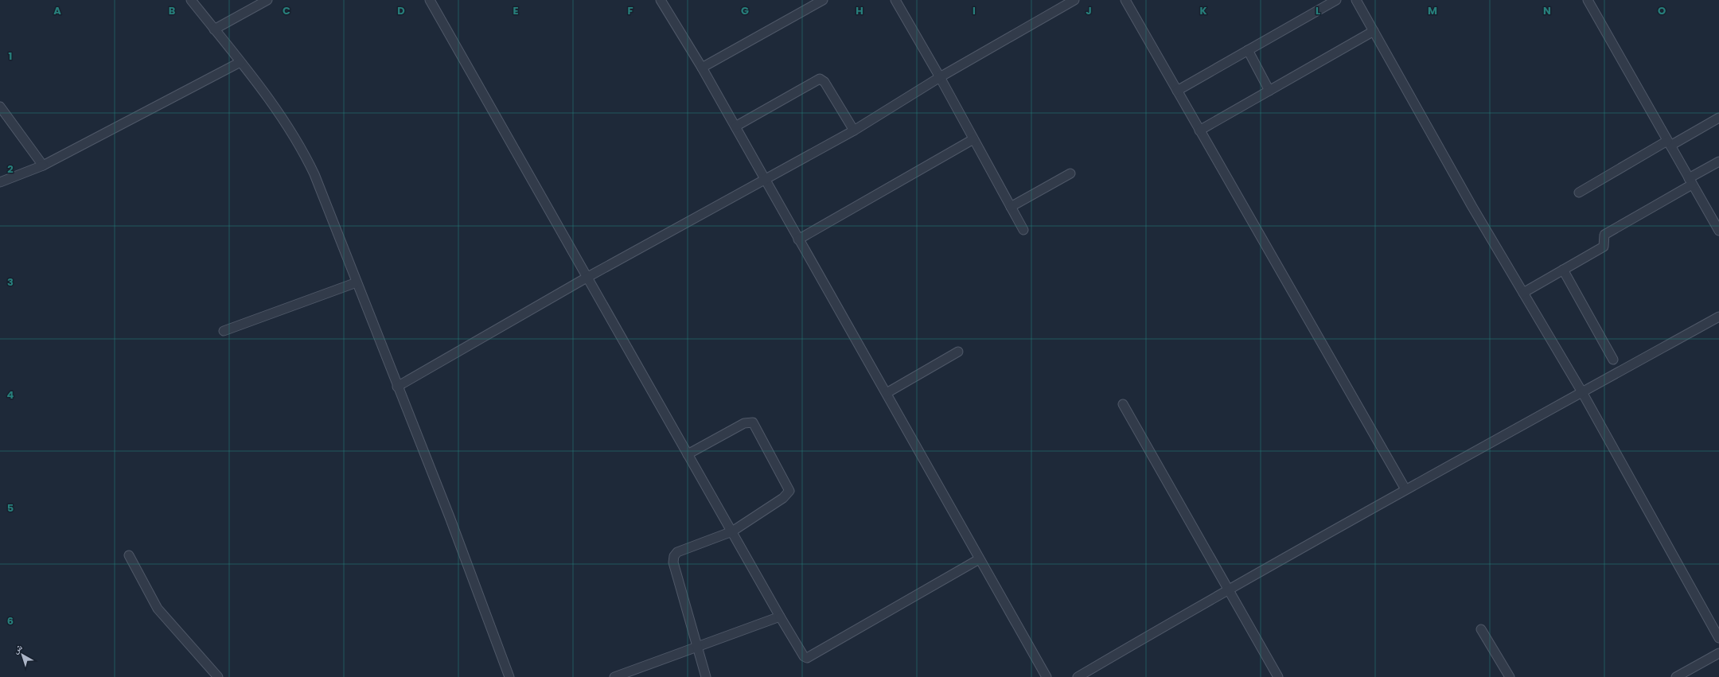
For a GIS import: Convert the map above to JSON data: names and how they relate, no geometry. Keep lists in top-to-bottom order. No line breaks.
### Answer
{"north":"top left","grid":{"columns":["A","B","C","D","E","F","G","H","I","J","K","L","M","N","O"],"rows":["1","2","3","4","5","6"]}}
